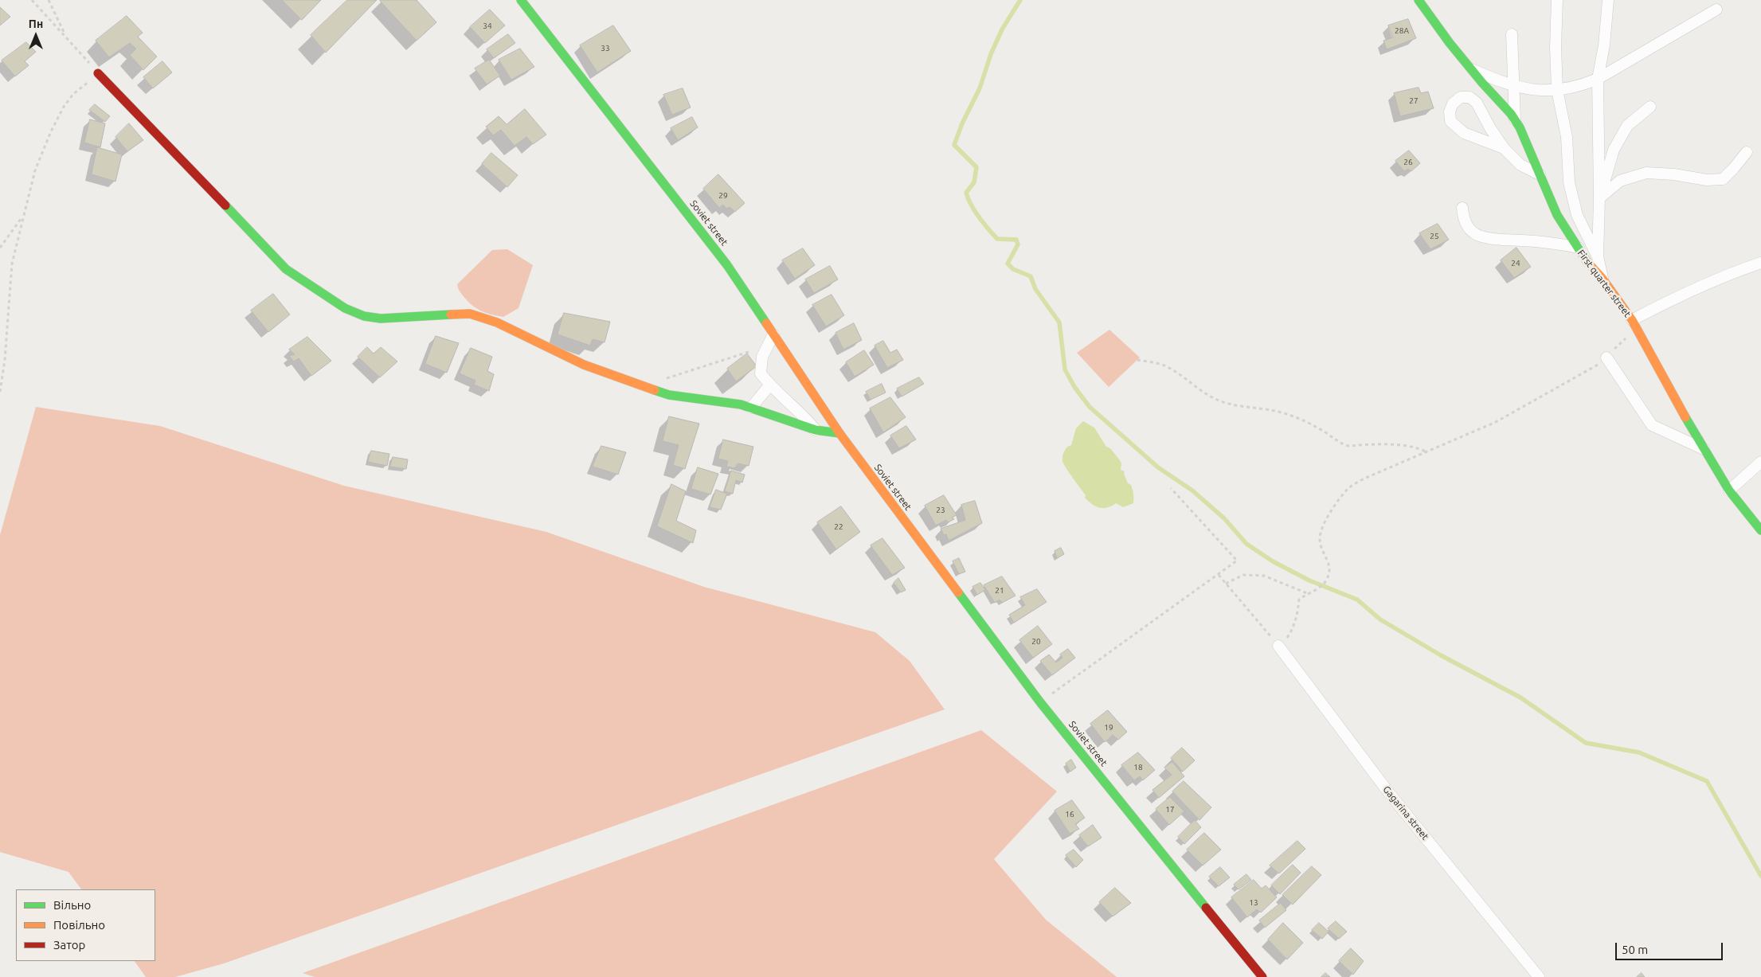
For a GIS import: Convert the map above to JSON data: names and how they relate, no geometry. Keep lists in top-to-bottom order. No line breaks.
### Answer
{"streets":{"street":["Soviet street","First quarter street","Gagarina street"]},"house_numbers":["34","28A","33","27","26","29","25","24","23","22","21","20","19","18","17","16","13"],"legend":["Вільно","Повільно","Затор"],"scale_bar":"50 m","north":"top"}
